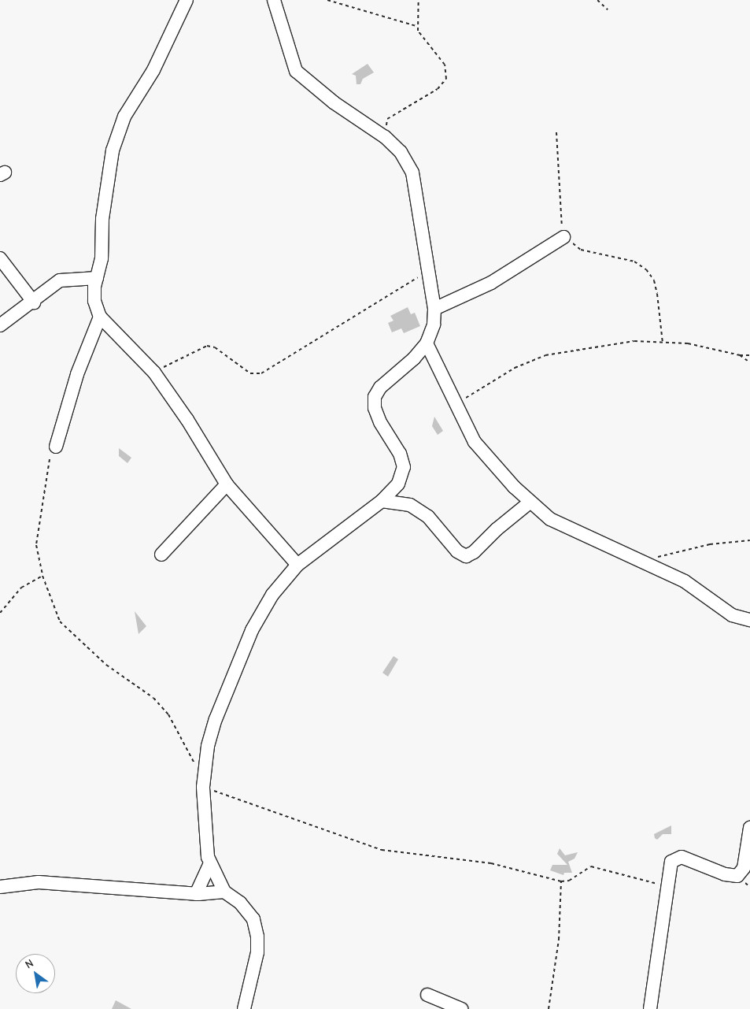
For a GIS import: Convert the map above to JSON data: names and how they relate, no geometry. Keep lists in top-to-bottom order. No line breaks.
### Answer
{"north":"top left"}
